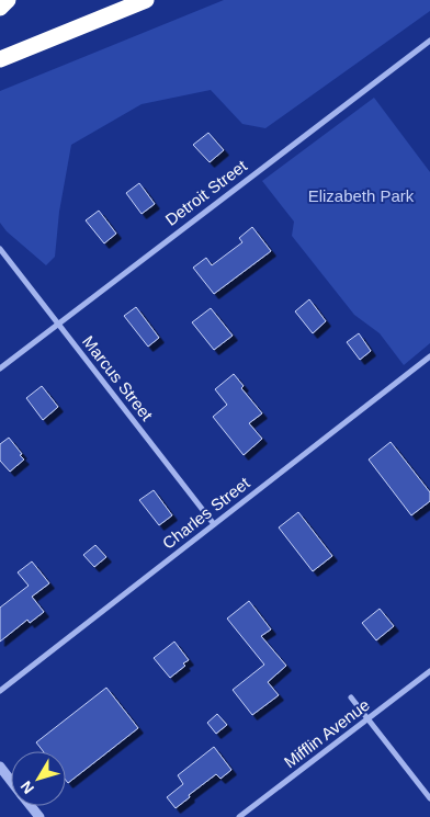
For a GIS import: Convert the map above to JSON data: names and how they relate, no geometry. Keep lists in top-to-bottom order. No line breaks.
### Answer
{"streets":{"street":["Detroit Street","Marcus Street","Charles Street","Mifflin Avenue"]},"crossings":[["Detroit Street","Marcus Street"],["Marcus Street","Charles Street"]],"parks":["Elizabeth Park"],"north":"bottom left"}
